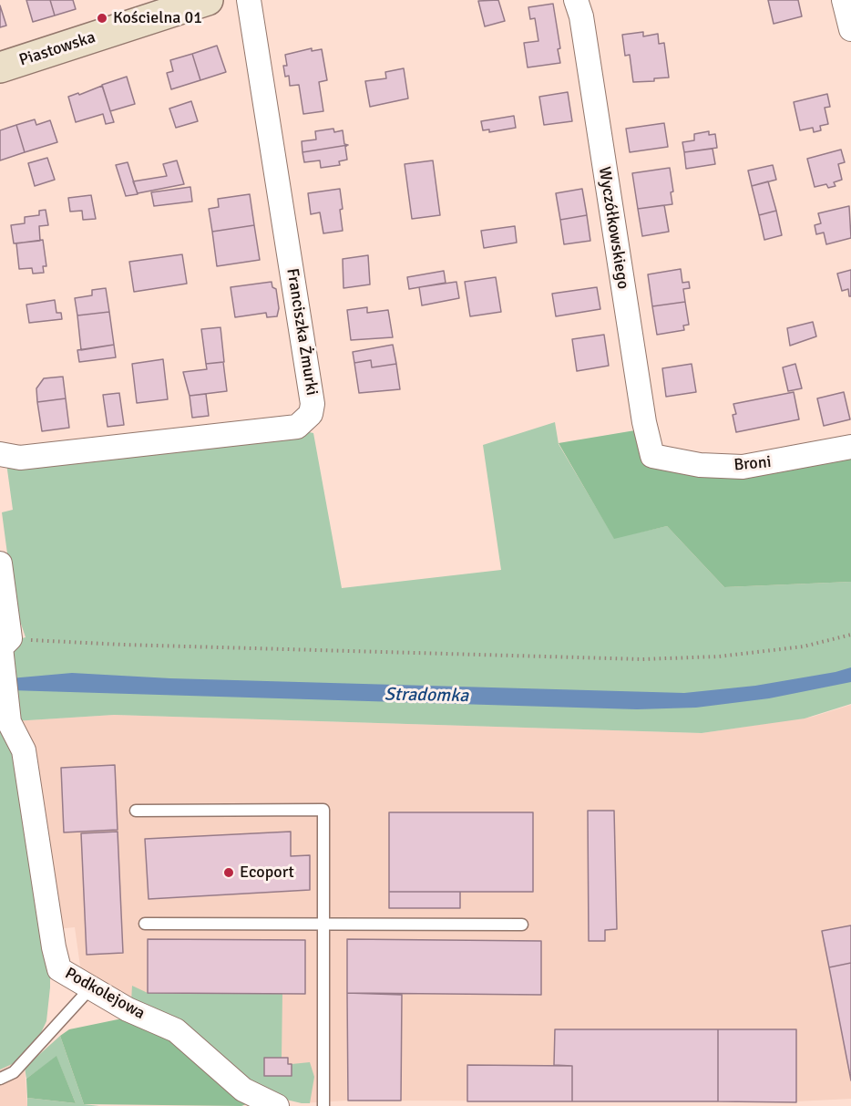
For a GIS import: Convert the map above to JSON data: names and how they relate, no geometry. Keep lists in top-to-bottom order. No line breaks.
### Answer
{"streets":{"street":["Piastowska","Wyczółkowskiego","Franciszka Żmurki","Broni","Podkolejowa"]},"crossings":[["Wyczółkowskiego","Broni"]],"water":["Stradomka"],"places":["Kościelna 01","Ecoport"]}
